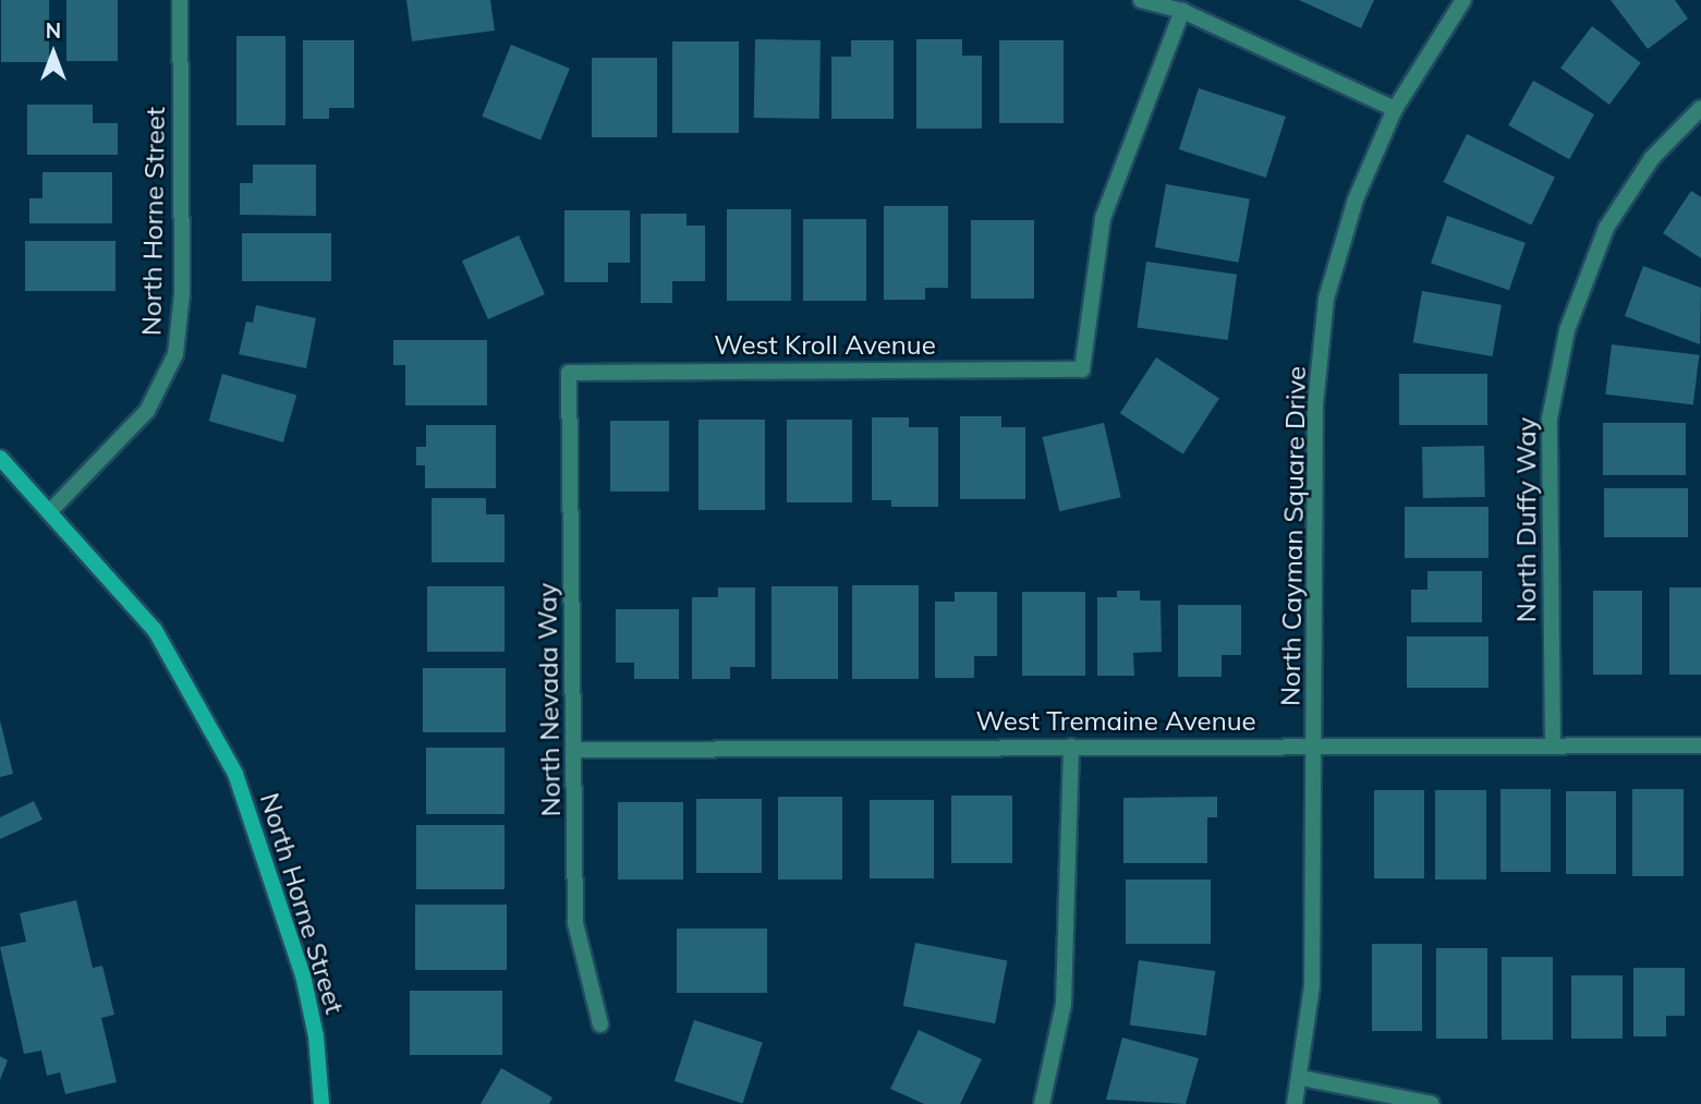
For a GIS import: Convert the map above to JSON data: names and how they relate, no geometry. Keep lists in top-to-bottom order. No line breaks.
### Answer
{"streets":{"street":["North Horne Street","West Kroll Avenue","North Duffy Way","North Cayman Square Drive","North Nevada Way","West Tremaine Avenue"]},"crossings":[["West Kroll Avenue","North Nevada Way"],["North Duffy Way","West Tremaine Avenue"],["North Cayman Square Drive","West Tremaine Avenue"],["North Nevada Way","West Tremaine Avenue"]],"north":"top"}
